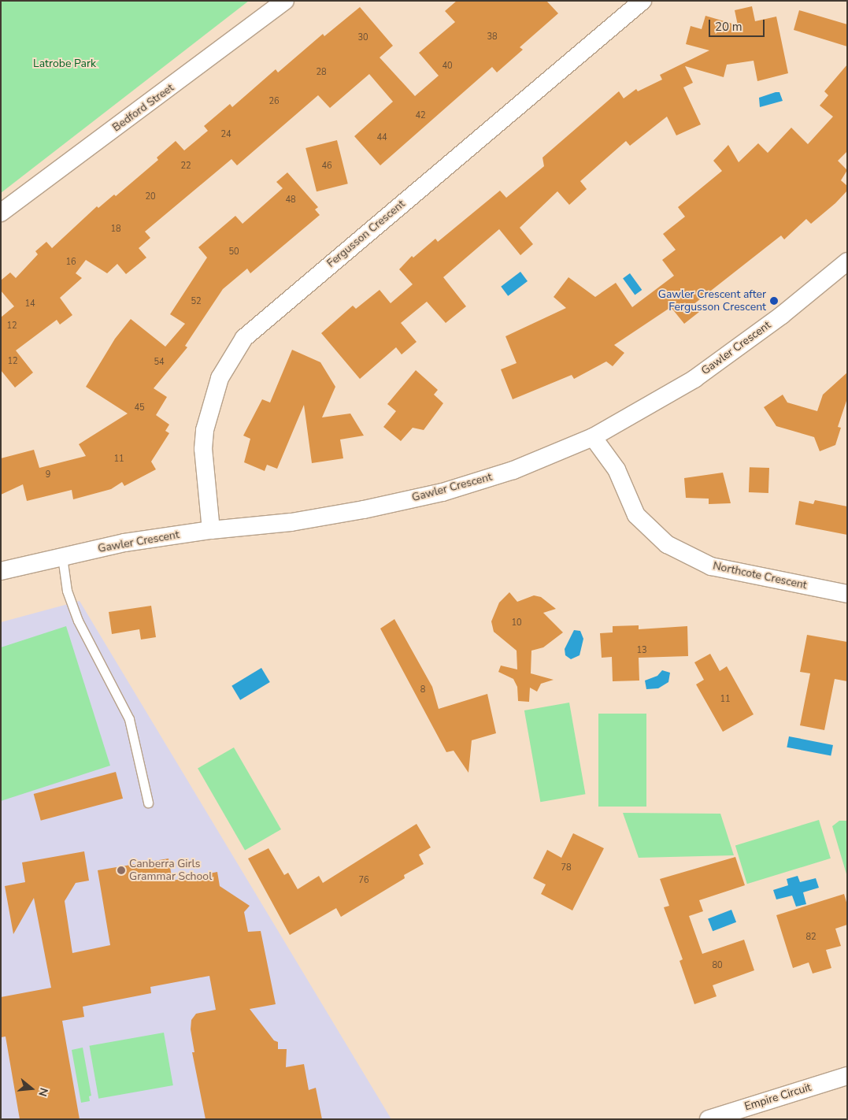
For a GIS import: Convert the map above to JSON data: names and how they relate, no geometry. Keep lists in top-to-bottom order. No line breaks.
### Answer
{"streets":{"street":["Bedford Street","Fergusson Crescent","Gawler Crescent","Northcote Crescent","Empire Circuit"]},"crossings":[["Fergusson Crescent","Gawler Crescent"],["Gawler Crescent","Northcote Crescent"]],"parks":["Latrobe Park"],"places":["Gawler Crescent after Fergusson Crescent","Canberra Girls Grammar School"],"house_numbers":["38","30","40","28","26","42","24","44","22","46","20","48","18","50","16","52","14","12","12","54","45","11","9","10","13","8","11","78","76","82","80"],"scale_bar":"20 m","north":"right"}
